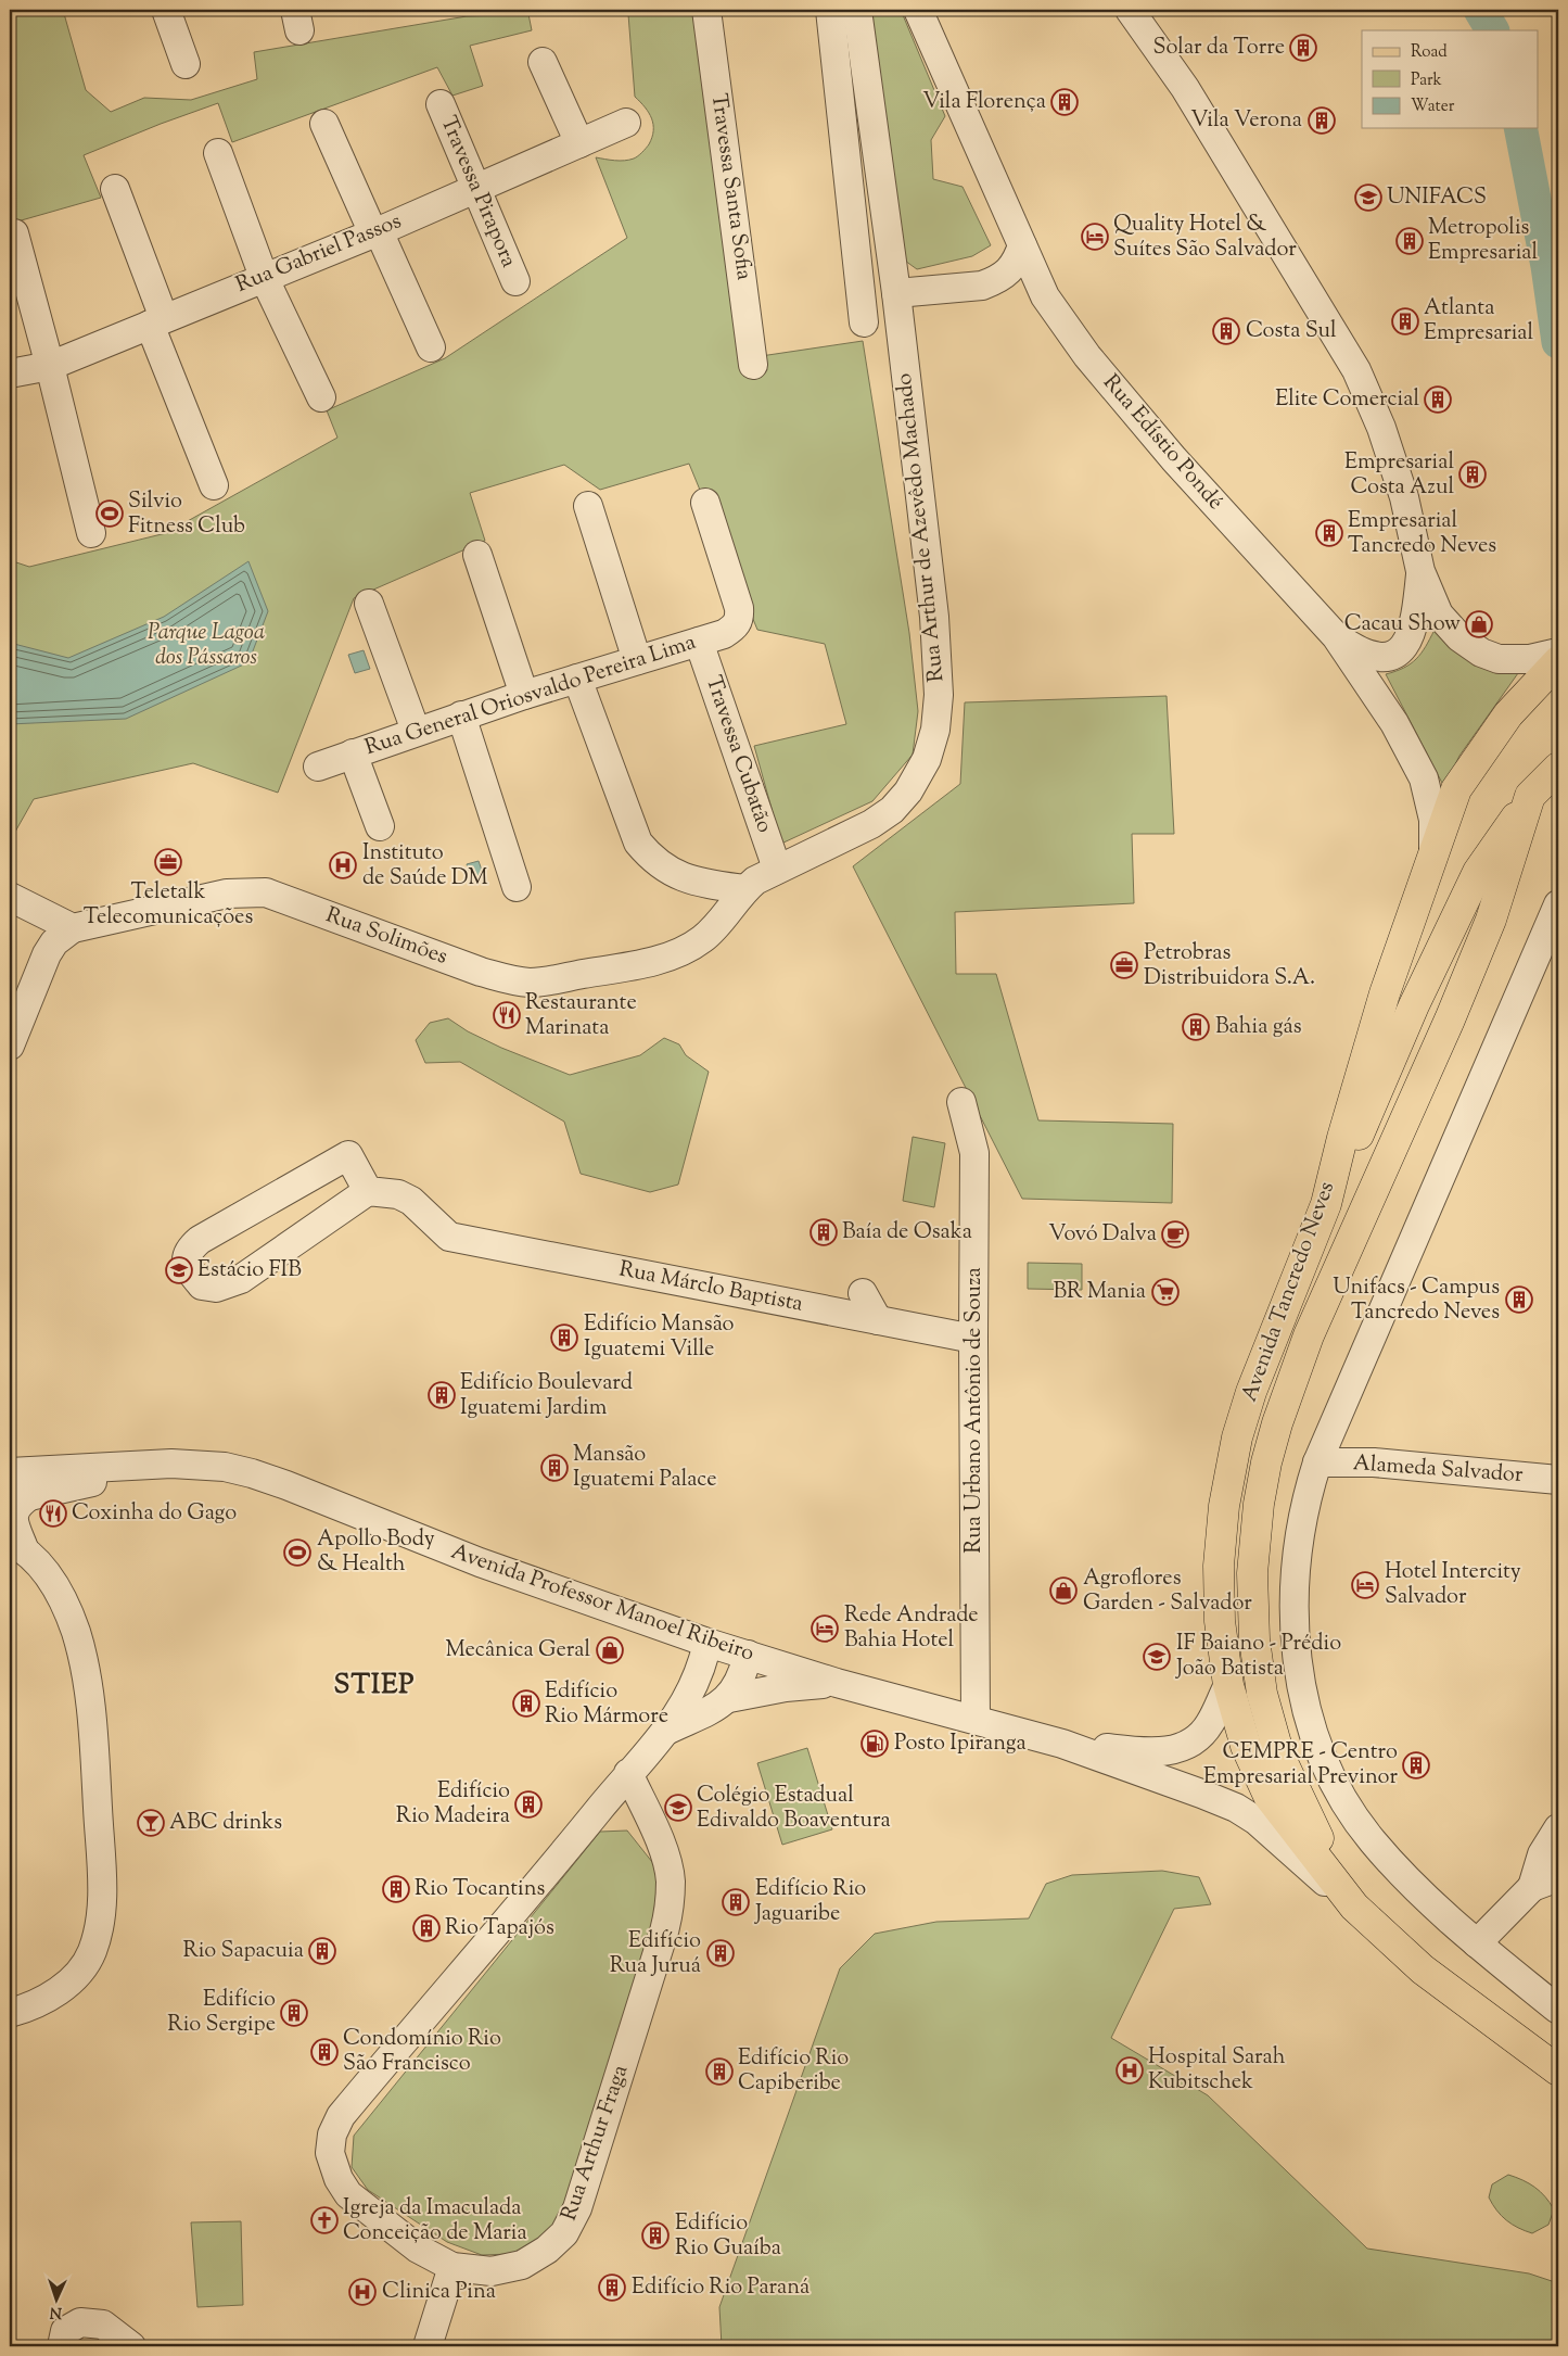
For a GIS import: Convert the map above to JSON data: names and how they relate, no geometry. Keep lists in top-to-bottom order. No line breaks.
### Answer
{"streets":{"main road":["Avenida Tancredo Neves"],"street":["Travessa Santa Sofia","Travessa Pirapora","Rua Gabriel Passos","Rua Edístio Pondé","Rua Arthur de Azevêdo Machado","Rua General Oriosvaldo Pereira Lima","Travessa Cubatão","Rua Solimões","Rua Márclo Baptista","Rua Urbano Antônio de Souza","Alameda Salvador","Avenida Professor Manoel Ribeiro","Rua Arthur Fraga"]},"crossings":[["Travessa Pirapora","Rua Gabriel Passos"],["Rua Edístio Pondé","Avenida Tancredo Neves"],["Rua Arthur de Azevêdo Machado","Travessa Cubatão"],["Rua Arthur de Azevêdo Machado","Rua Solimões"],["Rua General Oriosvaldo Pereira Lima","Travessa Cubatão"],["Rua Márclo Baptista","Rua Urbano Antônio de Souza"],["Avenida Tancredo Neves","Avenida Professor Manoel Ribeiro"],["Rua Urbano Antônio de Souza","Avenida Professor Manoel Ribeiro"],["Avenida Professor Manoel Ribeiro","Rua Arthur Fraga"]],"districts":["STIEP"],"parks":["Parque Lagoa dos Pássaros"],"places":{"building":["Solar da Torre","Vila Florença","Vila Verona","Metropolis Empresarial","Atlanta Empresarial","Costa Sul","Elite Comercial","Empresarial Costa Azul","Empresarial Tancredo Neves","Bahia gás","Baía de Osaka","Unifacs - Campus Tancredo Neves","Edifício Mansão Iguatemi Ville","Edifício Boulevard Iguatemi Jardim","Mansão Iguatemi Palace","Edifício Rio Mármore","CEMPRE - Centro Empresarial Previnor","Edifício Rio Madeira","Rio Tocantins","Edifício Rio Jaguaribe","Rio Tapajós","Rio Sapacuia","Edifício Rua Juruá","Edifício Rio Sergipe","Condomínio Rio São Francisco","Edifício Rio Capiberibe","Edifício Rio Guaíba","Edifício Rio Paraná"],"school or university":["UNIFACS","Estácio FIB","IF Baiano - Prédio João Batista","Colégio Estadual Edivaldo Boaventura"],"hotel":["Quality Hotel & Suítes São Salvador","Hotel Intercity Salvador","Rede Andrade Bahia Hotel"],"sports":["Silvio Fitness Club","Apollo Body & Health"],"shop":["Cacau Show","Agroflores Garden - Salvador","Mecânica Geral"],"office":["Teletalk Telecomunicações","Petrobras Distribuidora S.A."],"hospital":["Instituto de Saúde DM","Hospital Sarah Kubitschek","Clinica Pina"],"restaurant":["Restaurante Marinata","Coxinha do Gago"],"cafe":["Vovó Dalva"],"supermarket":["BR Mania"],"fuel station":["Posto Ipiranga"],"bar":["ABC drinks"],"church":["Igreja da Imaculada Conceição de Maria"]},"legend":["Road","Park","Water"],"north":"bottom"}
